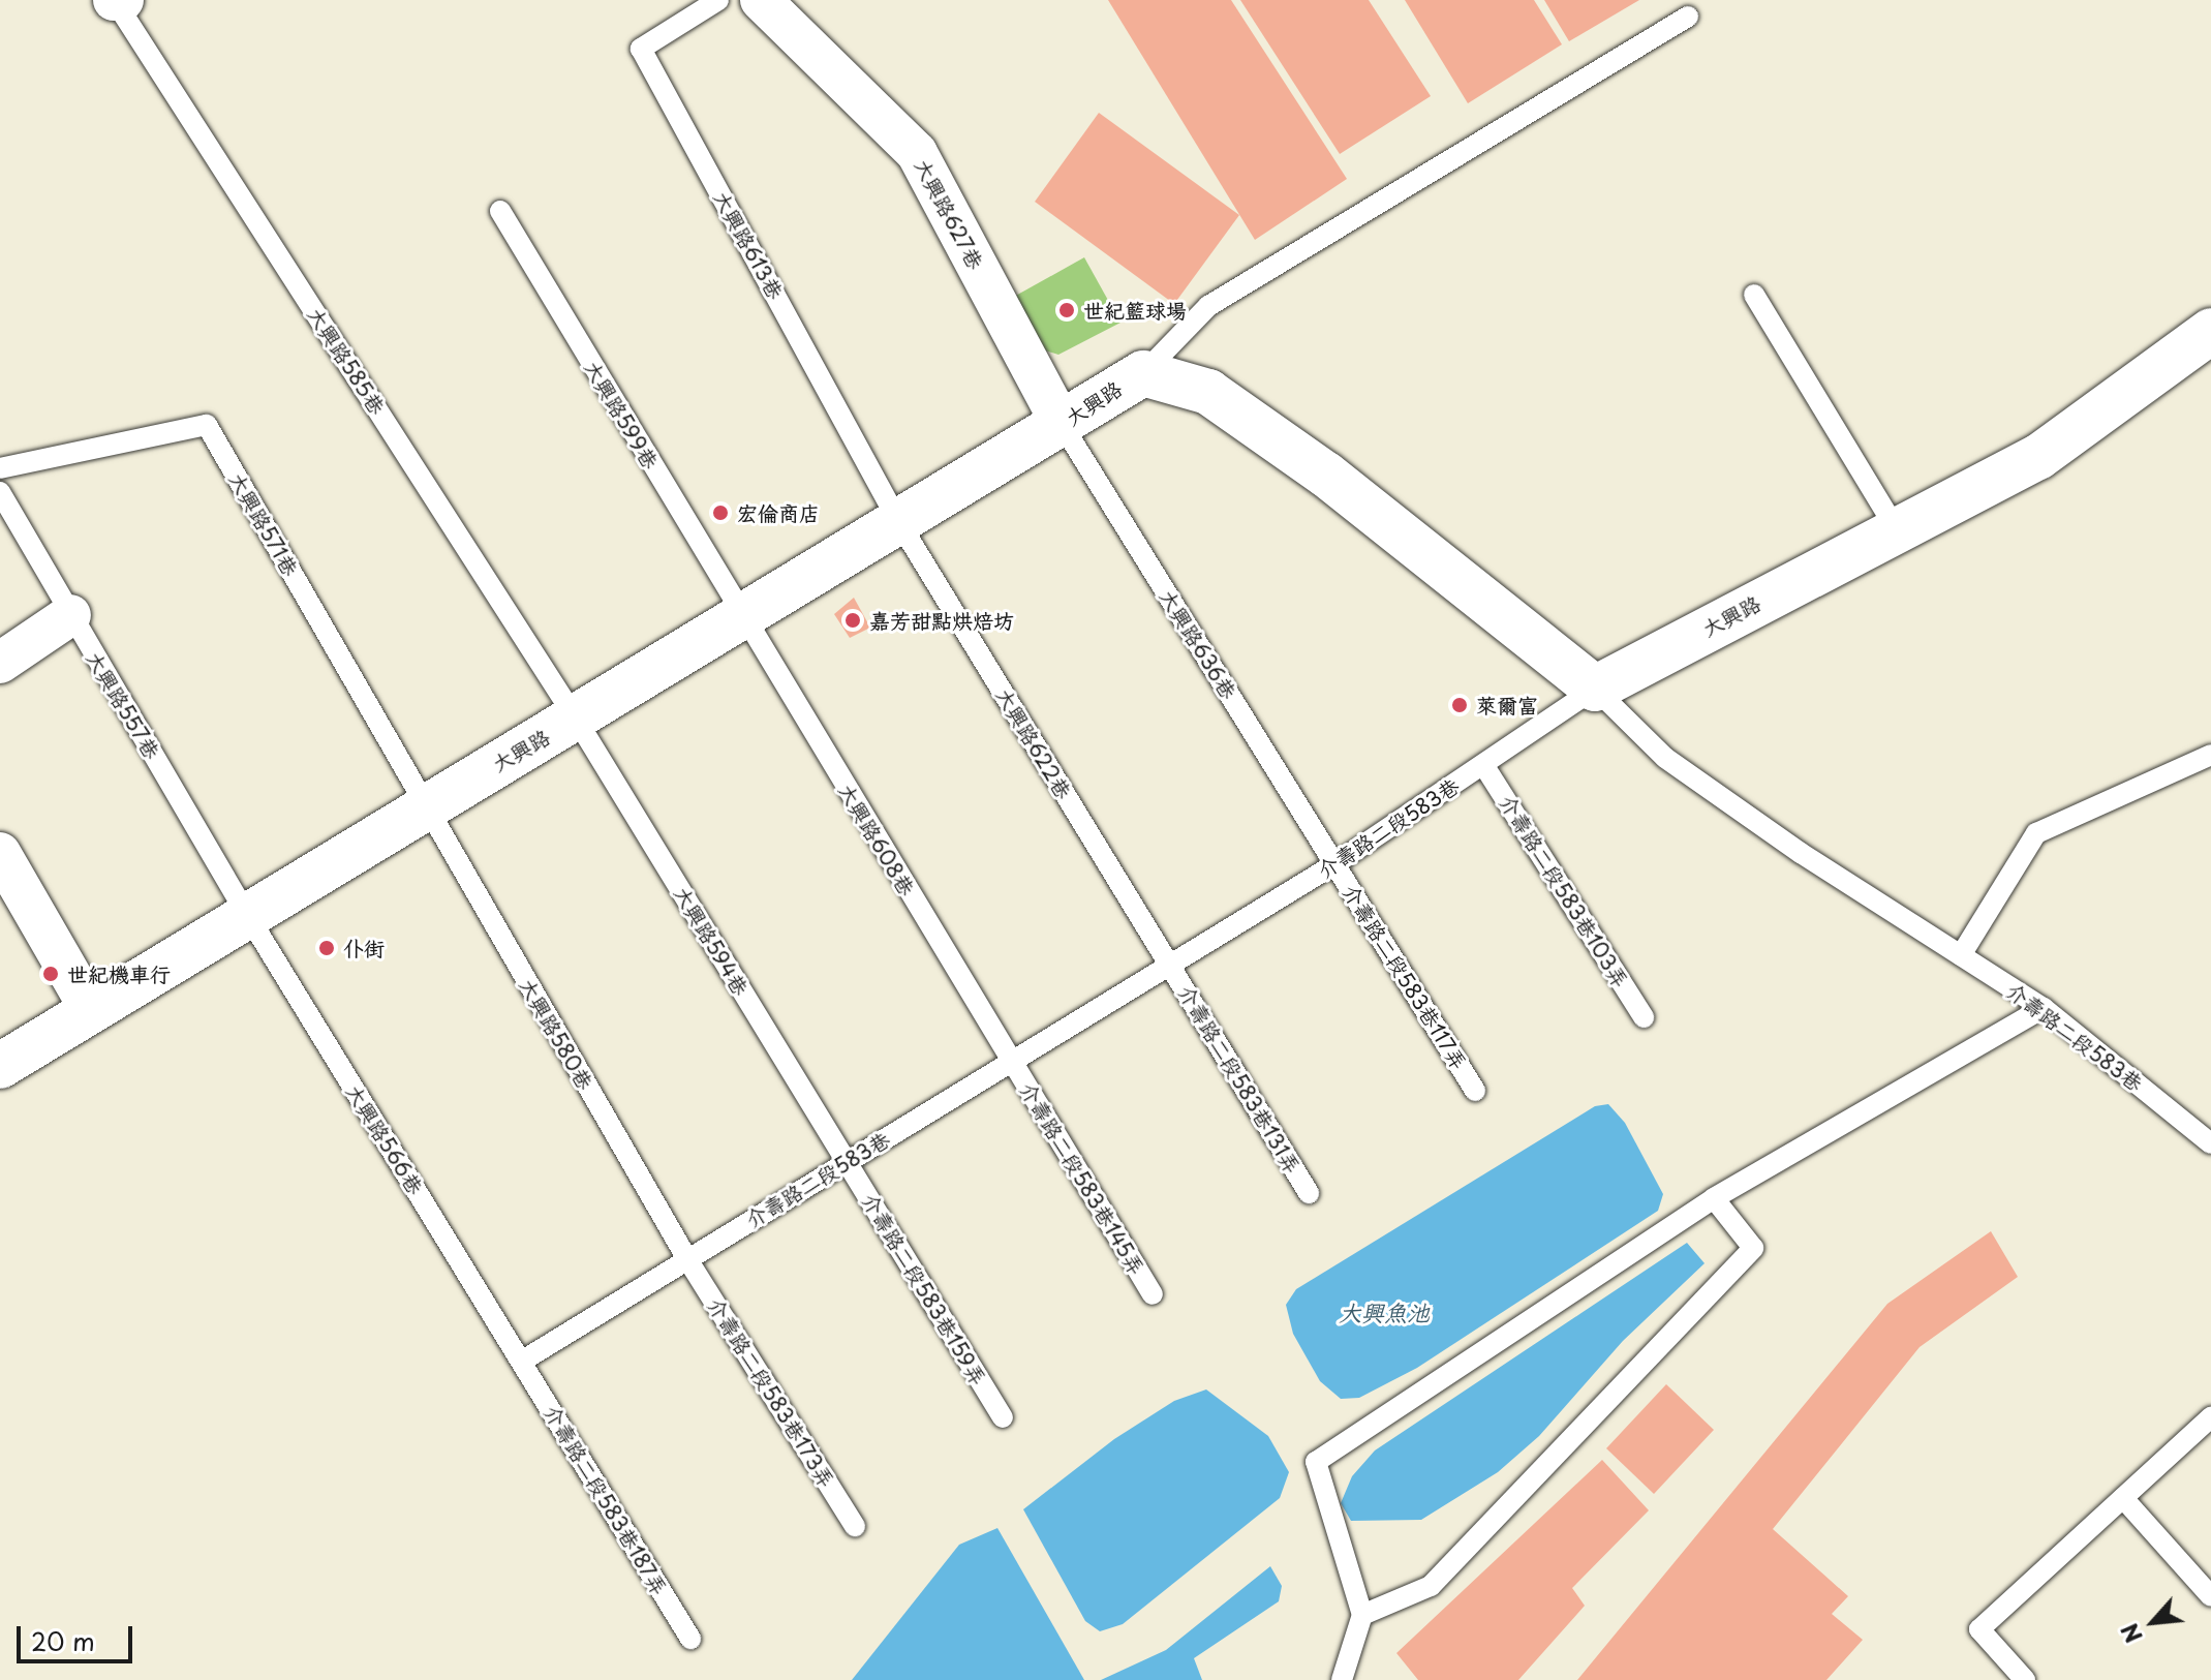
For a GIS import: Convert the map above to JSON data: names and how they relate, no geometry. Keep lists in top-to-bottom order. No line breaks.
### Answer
{"streets":{"street":["大興路627巷","大興路"],"lane":["大興路613巷","大興路585巷","大興路599巷","大興路571巷","大興路636巷","大興路557巷","大興路622巷","介壽路二段583巷","大興路608巷","介壽路二段583巷103弄","大興路594巷","介壽路二段583巷117弄","大興路580巷","介壽路二段583巷131弄","大興路566巷","介壽路二段583巷145弄","介壽路二段583巷159弄","介壽路二段583巷173弄","介壽路二段583巷187弄"]},"crossings":[["大興路627巷","大興路"],["大興路627巷","大興路636巷"],["大興路613巷","大興路"],["大興路613巷","大興路622巷"],["大興路585巷","大興路"],["大興路585巷","大興路594巷"],["大興路","大興路599巷"],["大興路","大興路571巷"],["大興路","大興路636巷"],["大興路","大興路557巷"],["大興路","大興路622巷"],["大興路","介壽路二段583巷"],["大興路","大興路608巷"],["大興路","大興路594巷"],["大興路","大興路580巷"],["大興路","大興路566巷"],["大興路599巷","大興路608巷"],["大興路571巷","大興路580巷"],["大興路636巷","介壽路二段583巷"],["大興路636巷","介壽路二段583巷117弄"],["大興路557巷","大興路566巷"],["大興路622巷","介壽路二段583巷"],["大興路622巷","介壽路二段583巷131弄"],["介壽路二段583巷","大興路608巷"],["介壽路二段583巷","介壽路二段583巷103弄"],["介壽路二段583巷","大興路594巷"],["介壽路二段583巷","介壽路二段583巷117弄"],["介壽路二段583巷","大興路580巷"],["介壽路二段583巷","介壽路二段583巷131弄"],["介壽路二段583巷","大興路566巷"],["介壽路二段583巷","介壽路二段583巷145弄"],["介壽路二段583巷","介壽路二段583巷159弄"],["介壽路二段583巷","介壽路二段583巷173弄"],["介壽路二段583巷","介壽路二段583巷187弄"],["大興路608巷","介壽路二段583巷145弄"],["大興路594巷","介壽路二段583巷159弄"],["大興路580巷","介壽路二段583巷173弄"],["大興路566巷","介壽路二段583巷187弄"]],"water":["大興魚池"],"places":["世紀籃球場","宏倫商店","嘉芳甜點烘焙坊","萊爾富","仆街","世紀機車行"],"scale_bar":"20 m","north":"bottom left"}
